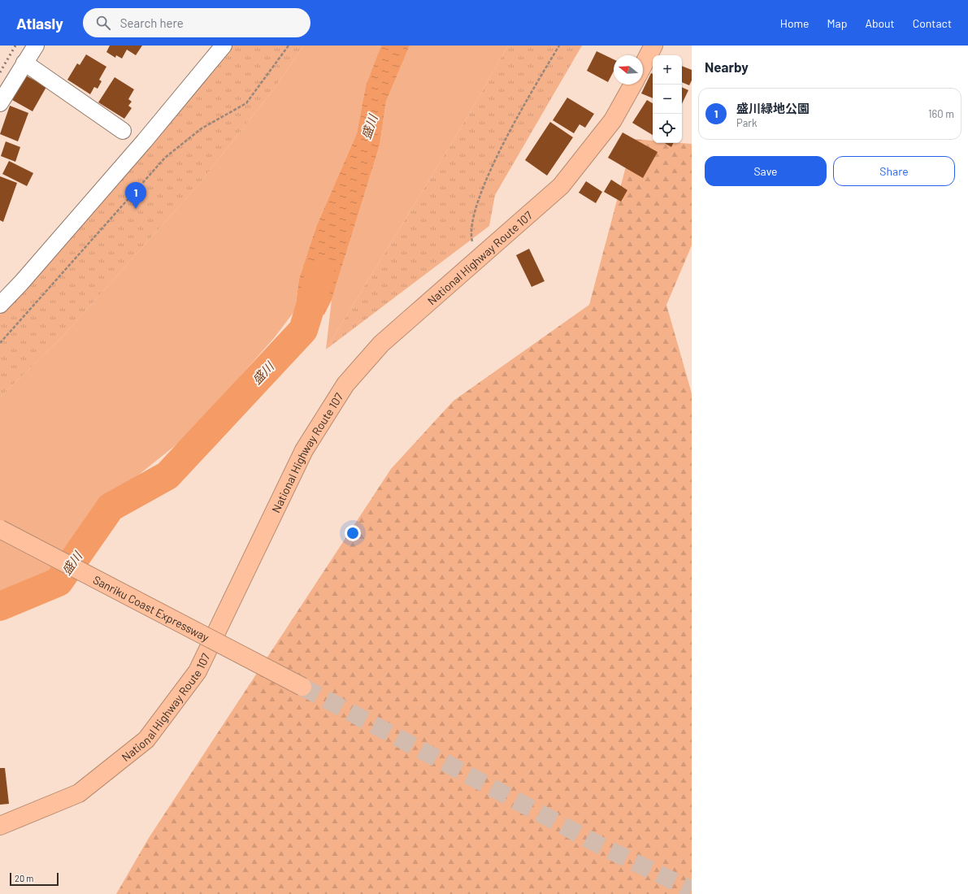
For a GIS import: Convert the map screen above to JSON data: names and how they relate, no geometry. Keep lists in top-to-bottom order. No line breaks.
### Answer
{"streets":{"highway":["National Highway Route 107","Sanriku Coast Expressway"]},"water":["盛川"],"scale_bar":"20 m","north":"left","page":{"header":"Atlasly","search":"Search here","nav":["Home","Map","About","Contact"],"heading":"Nearby","map_buttons":["+","−"],"list":[{"mark":"1","name":"盛川緑地公園","note":"Park","value":"160 m"}],"buttons":["Save","Share"],"pins":"1","scale":"20 m"}}
